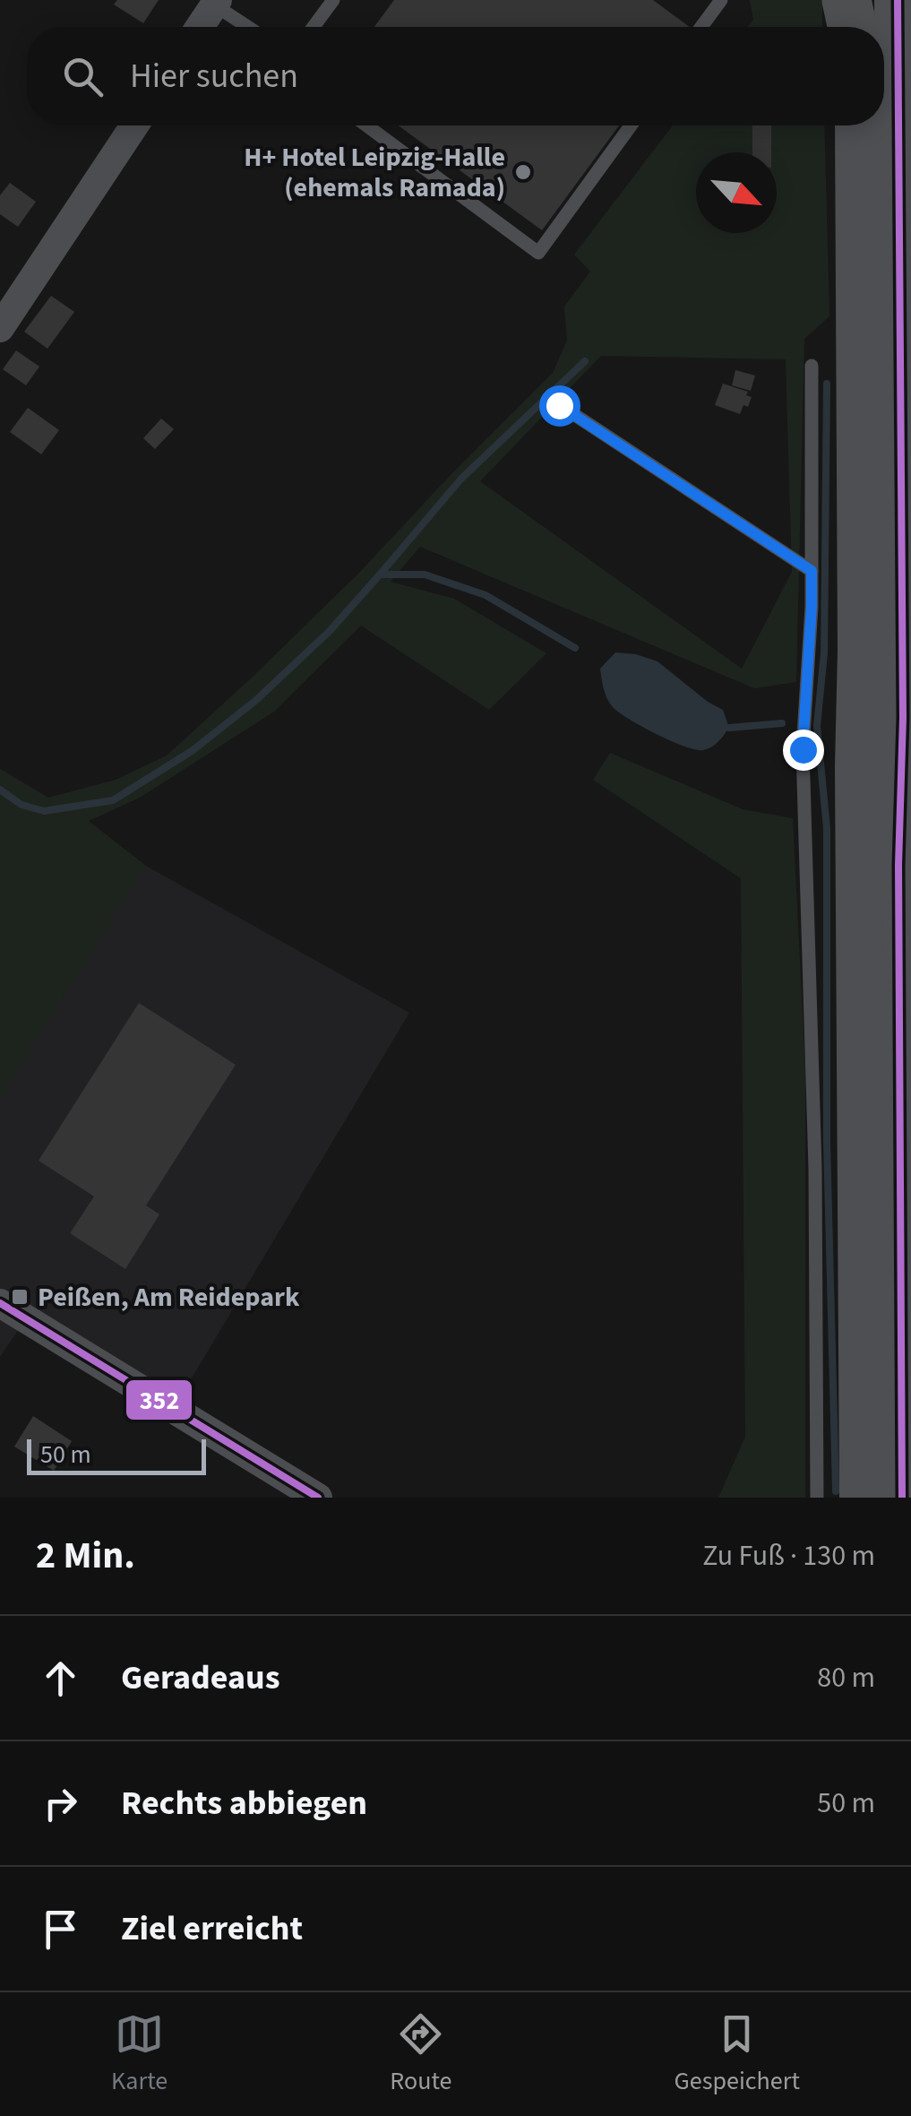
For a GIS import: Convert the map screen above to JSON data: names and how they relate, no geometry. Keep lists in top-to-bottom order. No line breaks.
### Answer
{"places":{"other":["H+ Hotel Leipzig-Halle (ehemals Ramada)"],"transit":["Peißen, Am Reidepark"]},"lines":["transit line 352"],"scale_bar":"50 m","north":"bottom right","page":{"search":"Hier suchen","scale":"50 m","heading":["2 Min.","Zu Fuß · 130 m"],"list":[["Geradeaus","80 m"],["Rechts abbiegen","50 m"],"Ziel erreicht"],"nav":["Karte","Route","Gespeichert"]}}
